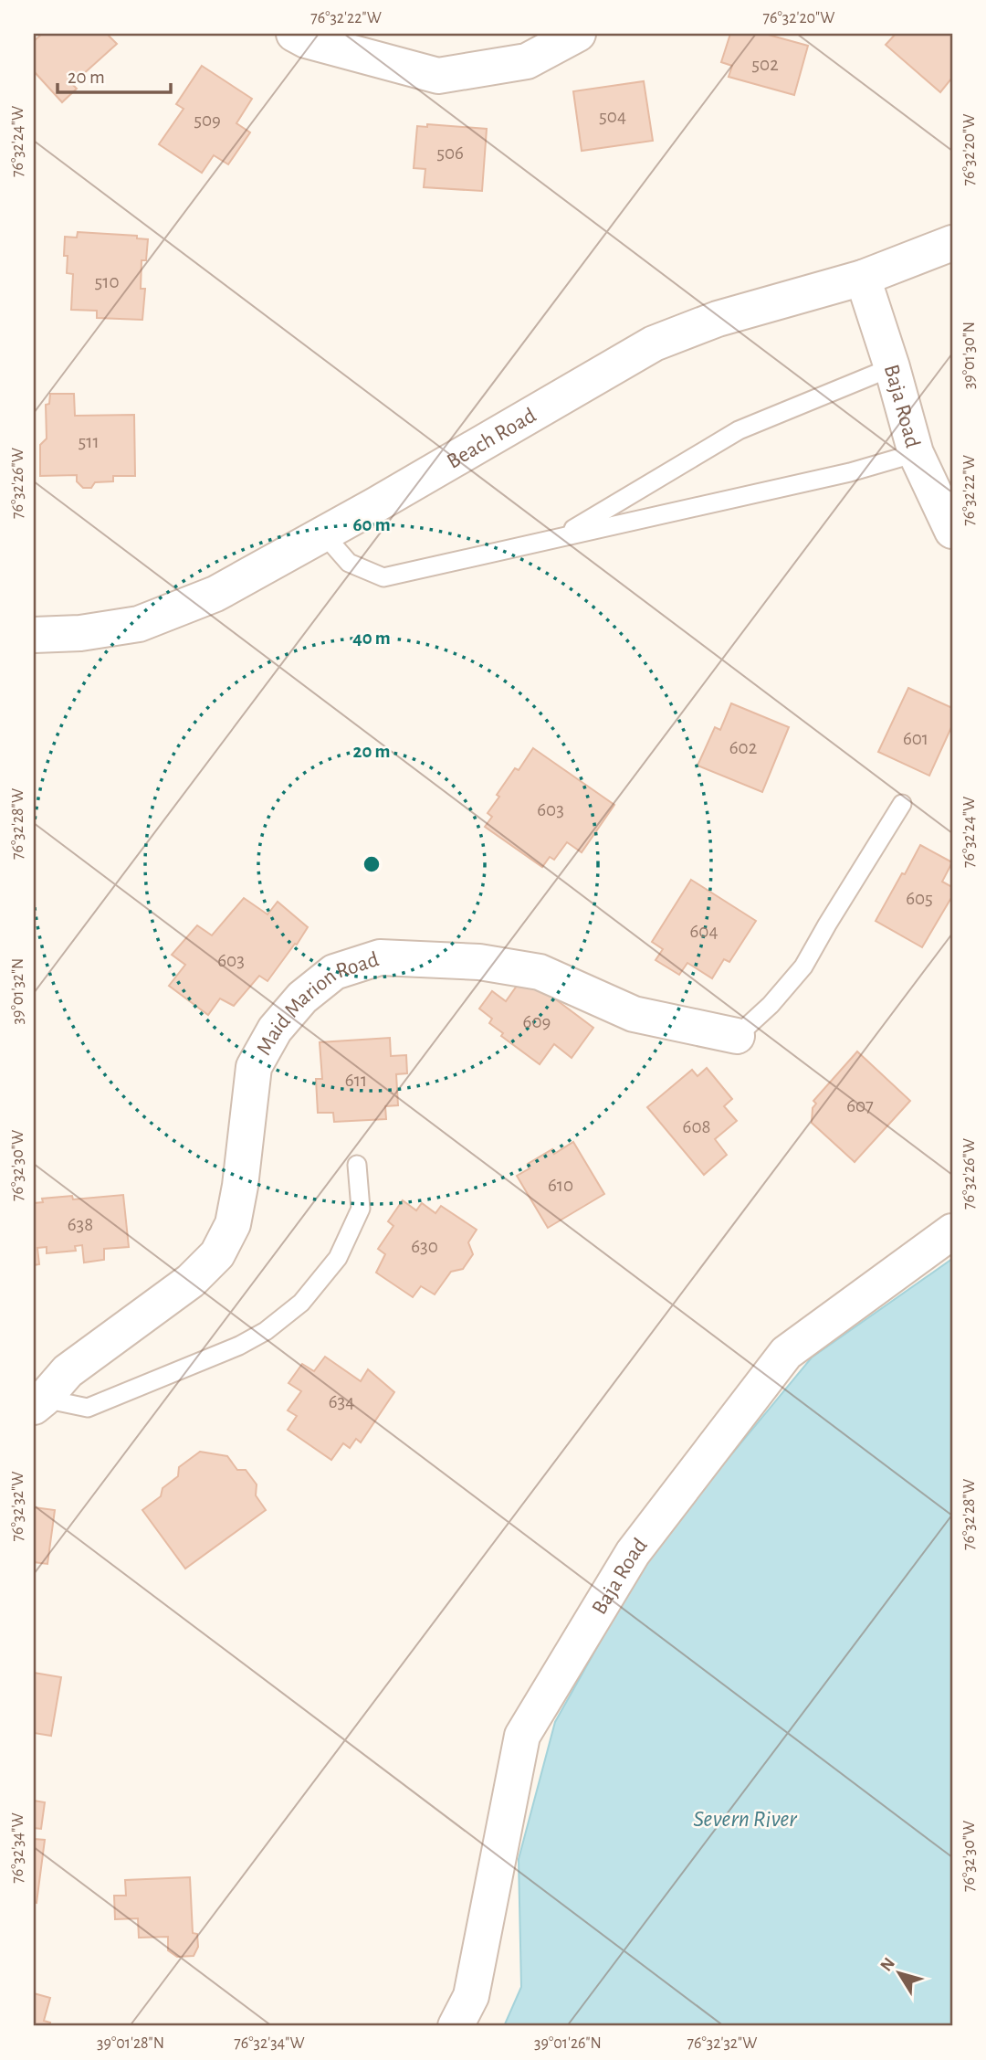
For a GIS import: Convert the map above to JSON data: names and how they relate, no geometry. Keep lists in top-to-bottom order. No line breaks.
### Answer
{"streets":{"street":["Baja Road","Beach Road","Maid Marion Road"]},"crossings":[["Baja Road","Beach Road"]],"water":["Severn River"],"house_numbers":["502","504","509","506","510","511","601","602","603","605","604","603","609","611","607","608","610","638","630","634"],"scale_bar":"20 m","north":"top left","coordinates":["76°32'22\"W","76°32'20\"W","76°32'24\"W","39°01'30\"N","76°32'26\"W","76°32'28\"W","39°01'32\"N","76°32'30\"W","76°32'32\"W","76°32'34\"W","39°01'28\"N","39°01'26\"N"],"rings":["60 m","40 m","20 m"]}
